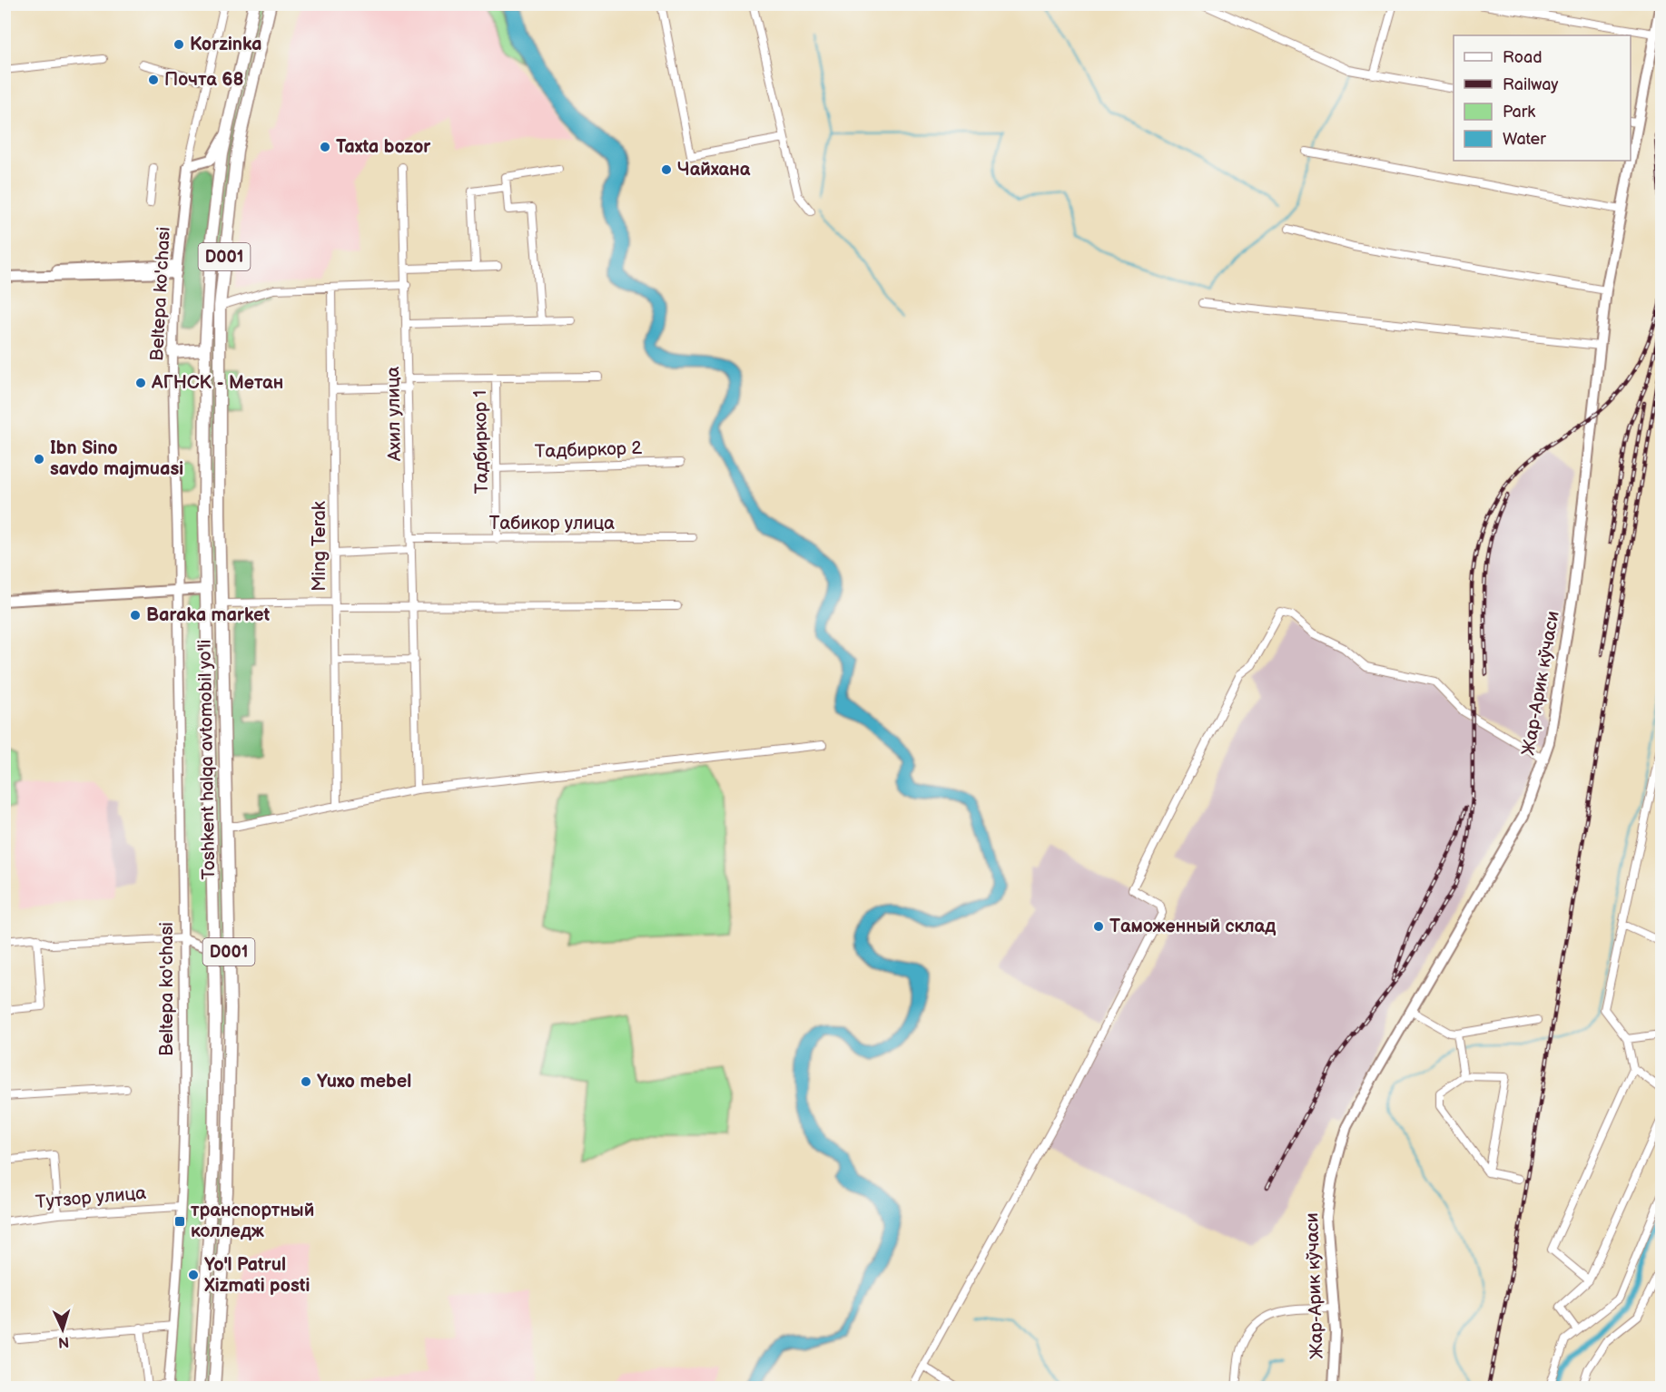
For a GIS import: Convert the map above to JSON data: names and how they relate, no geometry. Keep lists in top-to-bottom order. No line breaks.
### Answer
{"streets":{"highway":["D001","Toshkent halqa avtomobil yo'li"],"main road":["Beltepa ko'chasi","Жар-Арик кўчаси"],"street":["Ахил улица","Тадбиркор 1","Тадбиркор 2","Табикор улица","Ming Terak","Тутзор улица"]},"crossings":[["Beltepa ko'chasi","Тутзор улица"],["Ахил улица","Табикор улица"],["Тадбиркор 1","Тадбиркор 2"],["Тадбиркор 1","Табикор улица"]],"places":{"other":["Korzinka","Почта 68","Taxta bozor","Чайхана","АГНСК - Метан","Ibn Sino savdo majmuasi","Baraka market","Таможенный склад","Yuxo mebel","Yo'l Patrul Xizmati posti"],"transit":["транспортный колледж"]},"legend":["Road","Railway","Park","Water"],"north":"bottom"}
